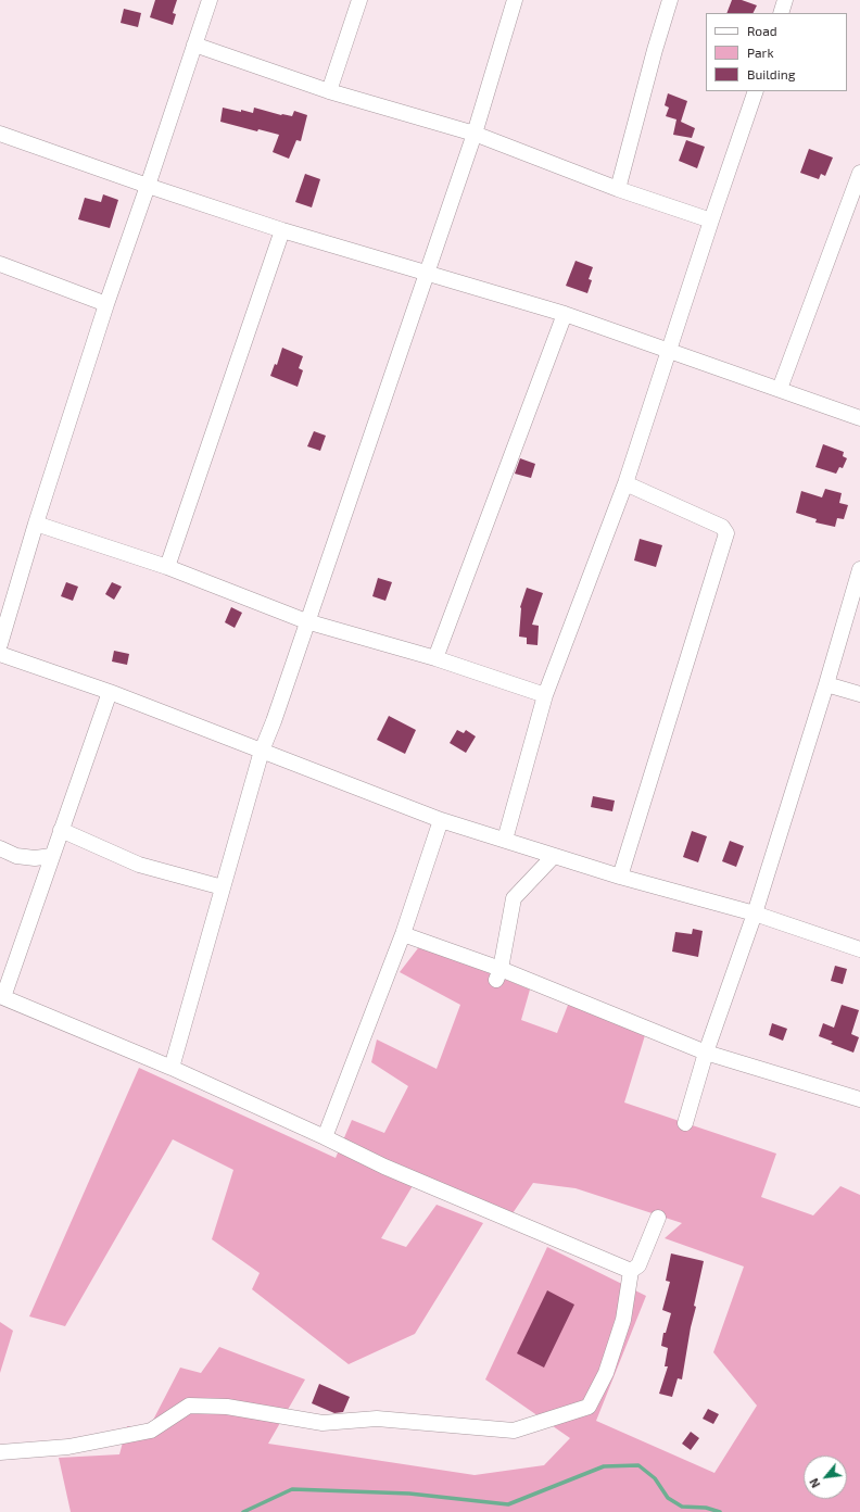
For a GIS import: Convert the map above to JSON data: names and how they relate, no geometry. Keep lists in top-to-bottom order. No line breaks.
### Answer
{"legend":["Road","Park","Building"],"north":"bottom left"}
